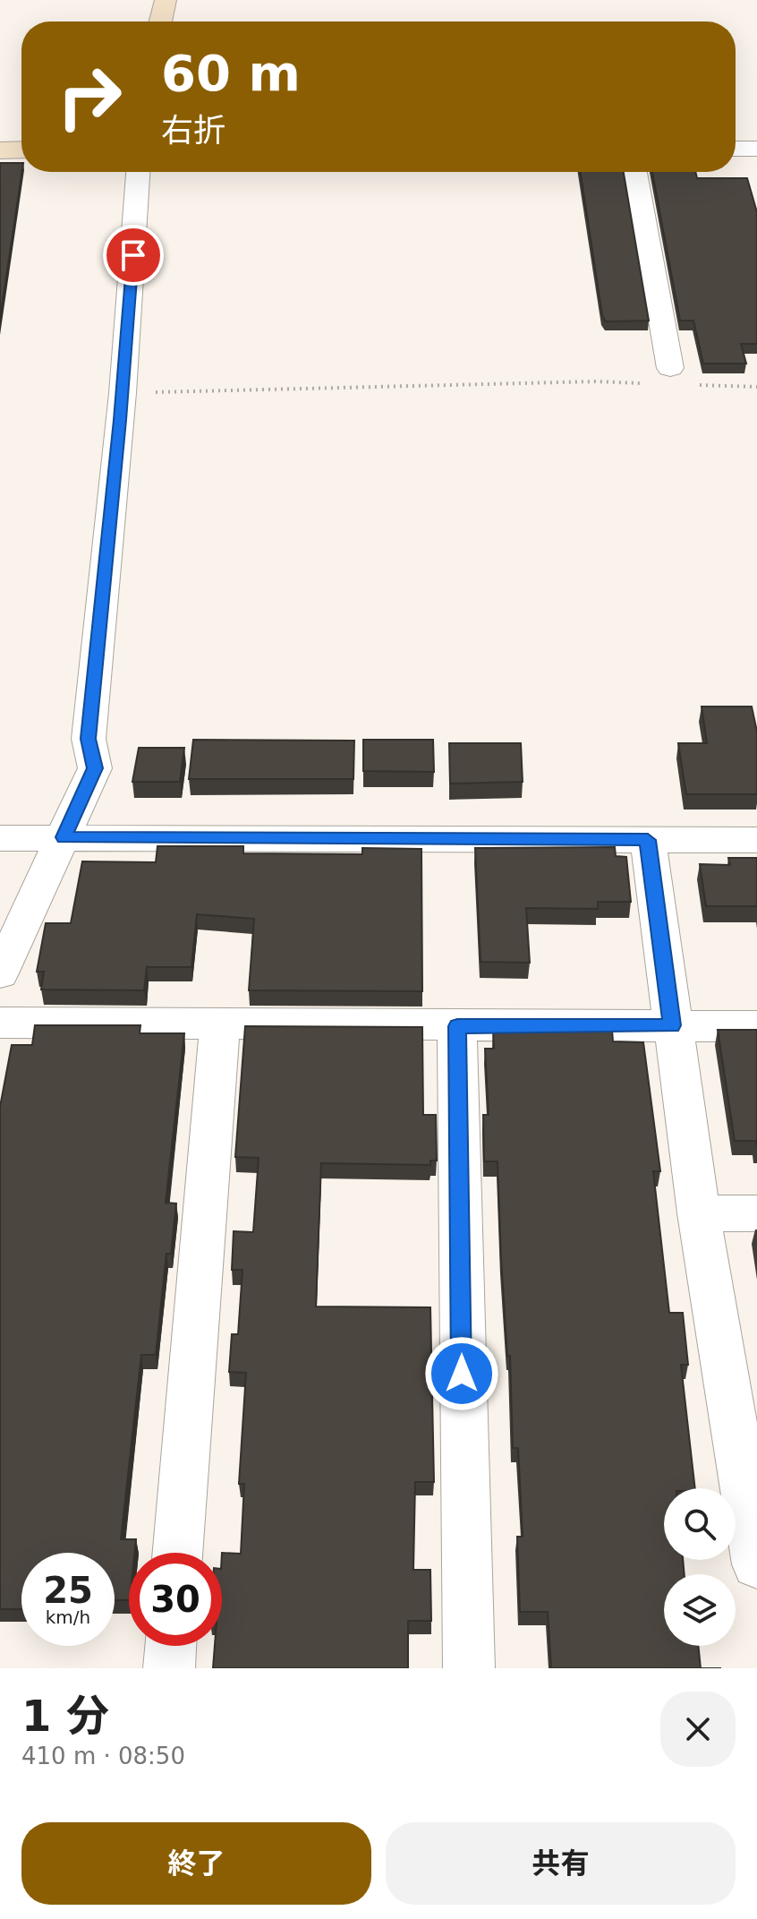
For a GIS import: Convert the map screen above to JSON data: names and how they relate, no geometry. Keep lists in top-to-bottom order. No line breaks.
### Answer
{"page":{"turn":["60 m","右折"],"speed":"25 km/h","limit":"30","heading":["1 分","410 m · 08:50"],"buttons":["終了","共有"]}}
